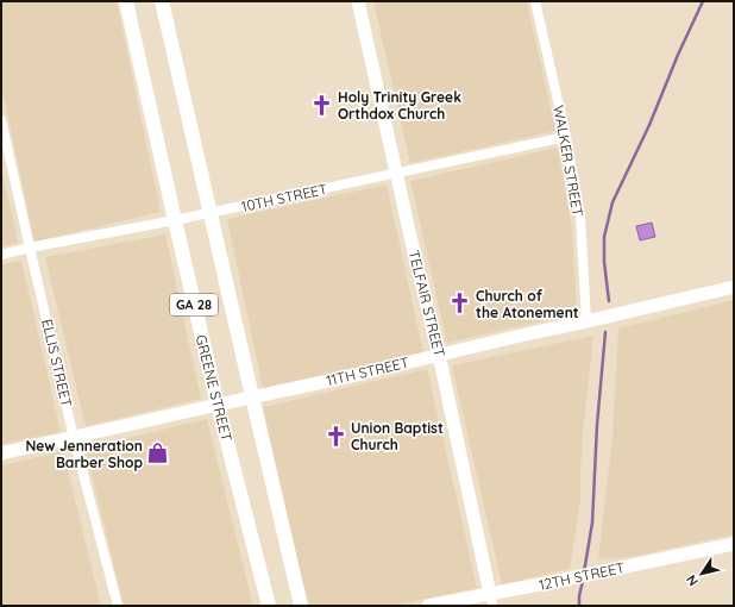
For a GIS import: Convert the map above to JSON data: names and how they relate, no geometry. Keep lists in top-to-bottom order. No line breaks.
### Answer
{"streets":{"main road":["GA 28","GREENE STREET"],"street":["WALKER STREET","10TH STREET","TELFAIR STREET","ELLIS STREET","11TH STREET","12TH STREET"]},"crossings":[["WALKER STREET","10TH STREET"],["WALKER STREET","11TH STREET"],["10TH STREET","TELFAIR STREET"],["10TH STREET","GA 28"],["10TH STREET","ELLIS STREET"],["10TH STREET","GREENE STREET"],["TELFAIR STREET","11TH STREET"],["TELFAIR STREET","12TH STREET"],["GA 28","11TH STREET"],["ELLIS STREET","11TH STREET"],["11TH STREET","GREENE STREET"]],"places":{"church":["Holy Trinity Greek Orthdox Church","Church of the Atonement","Union Baptist Church"],"shop":["New Jenneration Barber Shop"]},"north":"bottom left"}
